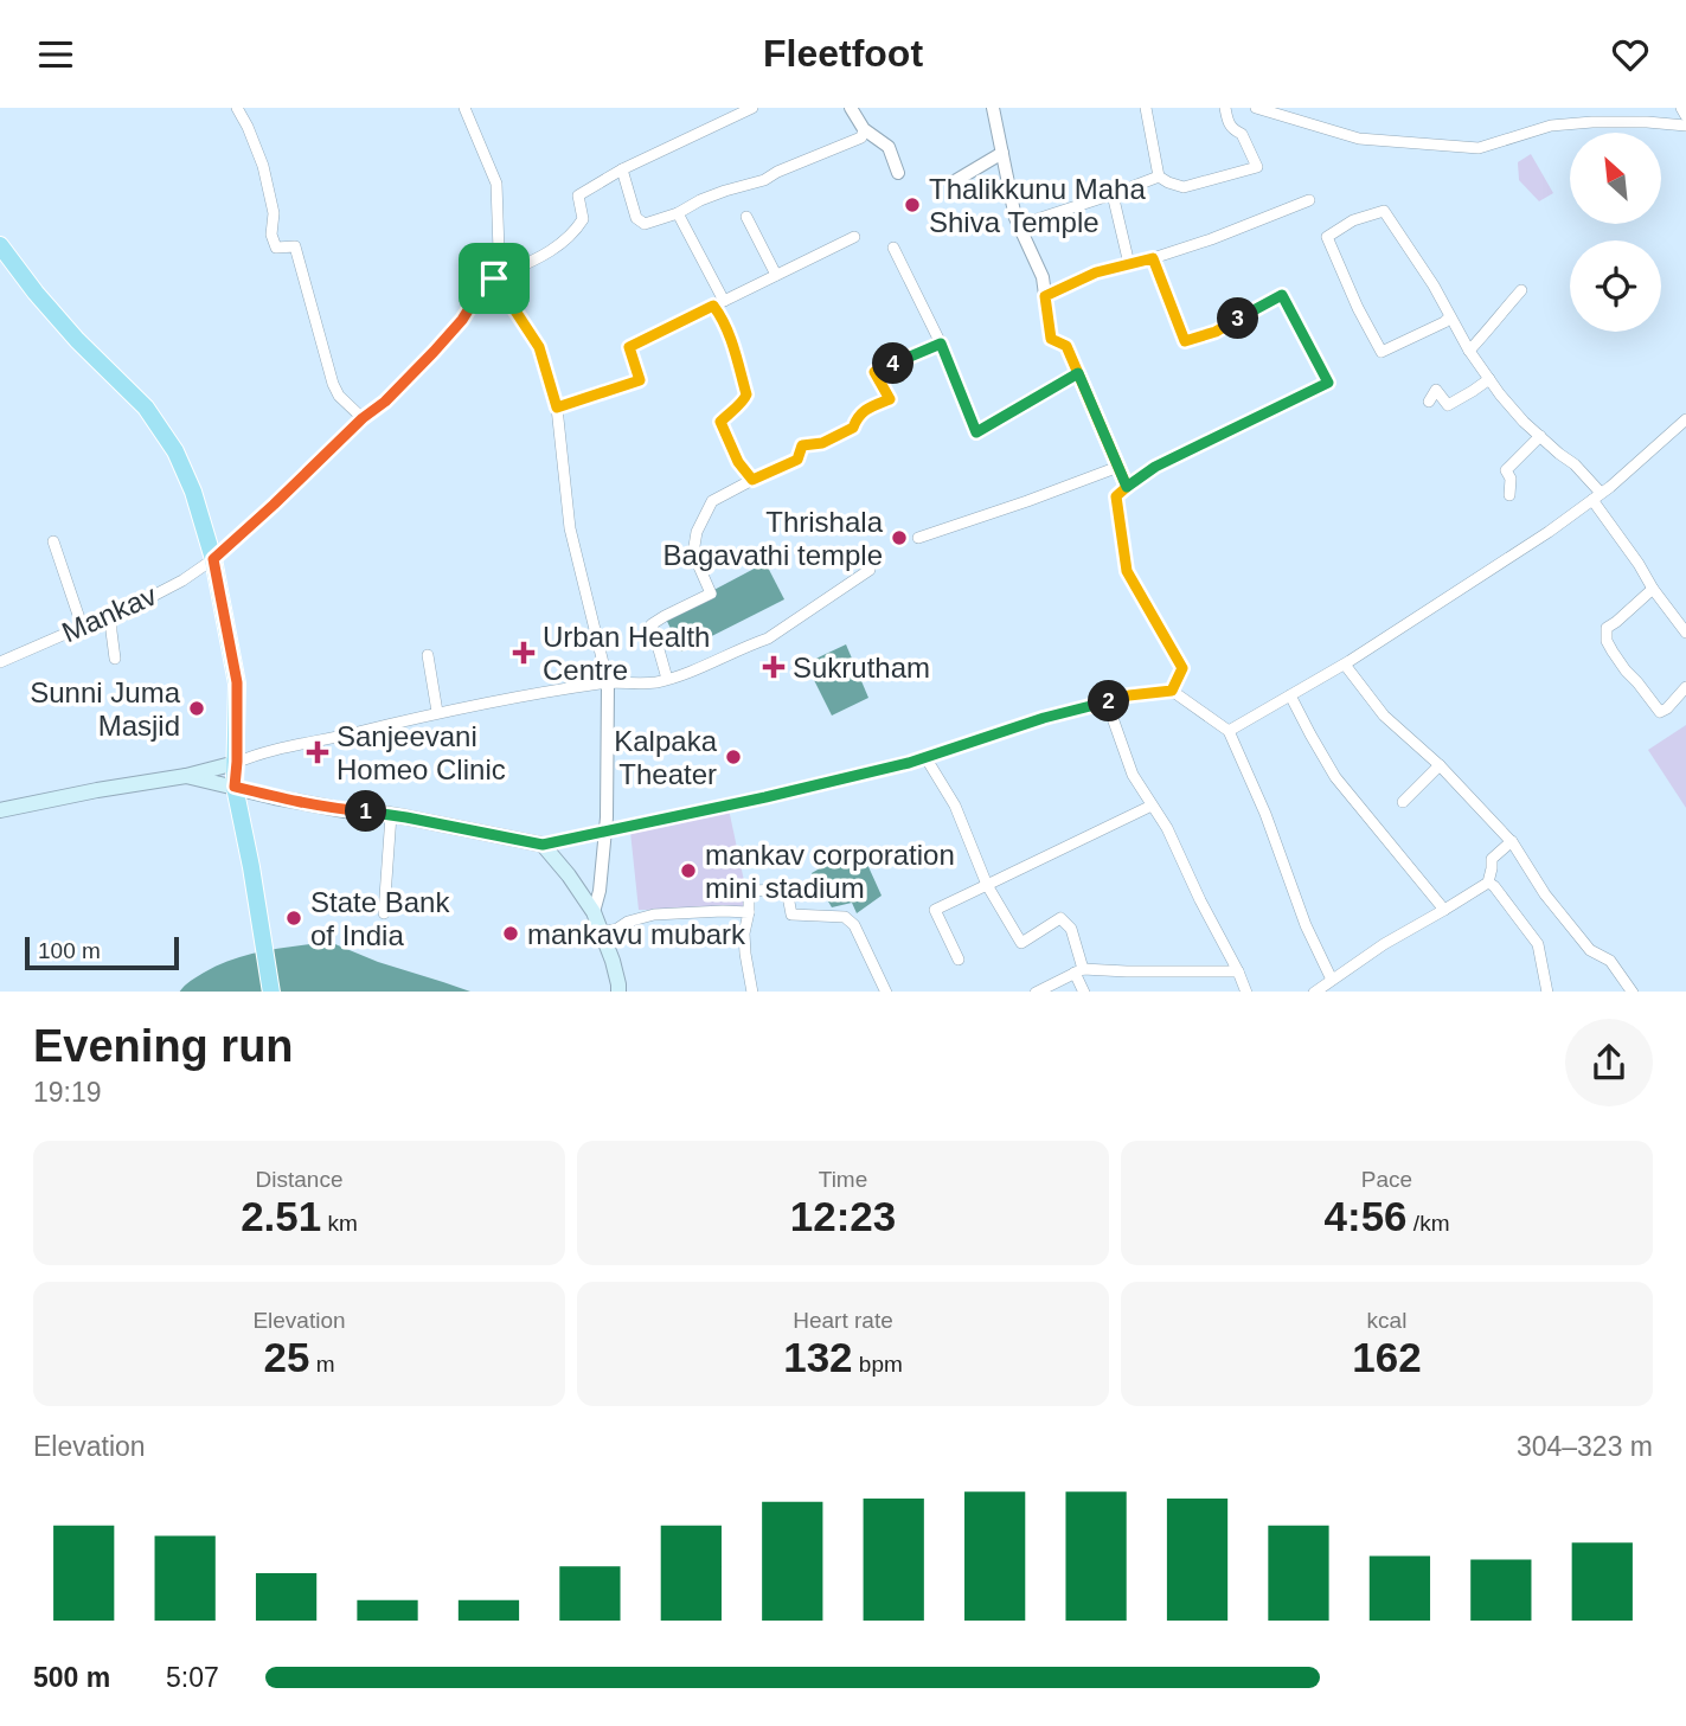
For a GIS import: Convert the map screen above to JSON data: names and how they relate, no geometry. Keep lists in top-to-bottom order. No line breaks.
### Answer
{"streets":{"street":["Mankav"]},"places":{"other":["Thalikkunu Maha Shiva Temple","Thrishala Bagavathi temple","Sunni Juma Masjid","Kalpaka Theater","mankav corporation mini stadium","State Bank of India","mankavu mubark"],"health":["Urban Health Centre","Sukrutham","Sanjeevani Homeo Clinic"]},"scale_bar":"100 m","north":"top left","page":{"header":"Fleetfoot","pins":["3","4","2","1"],"scale":"100 m","heading":["Evening run","19:19"],"stats":[["Distance","2.51 km"],["Time","12:23"],["Pace","4:56 /km"],["Elevation","25 m"],["Heart rate","132 bpm"],["kcal","162"]],"chart":["Elevation","304–323 m"],"list":[{"name":"500 m","note":"5:07"}]}}
